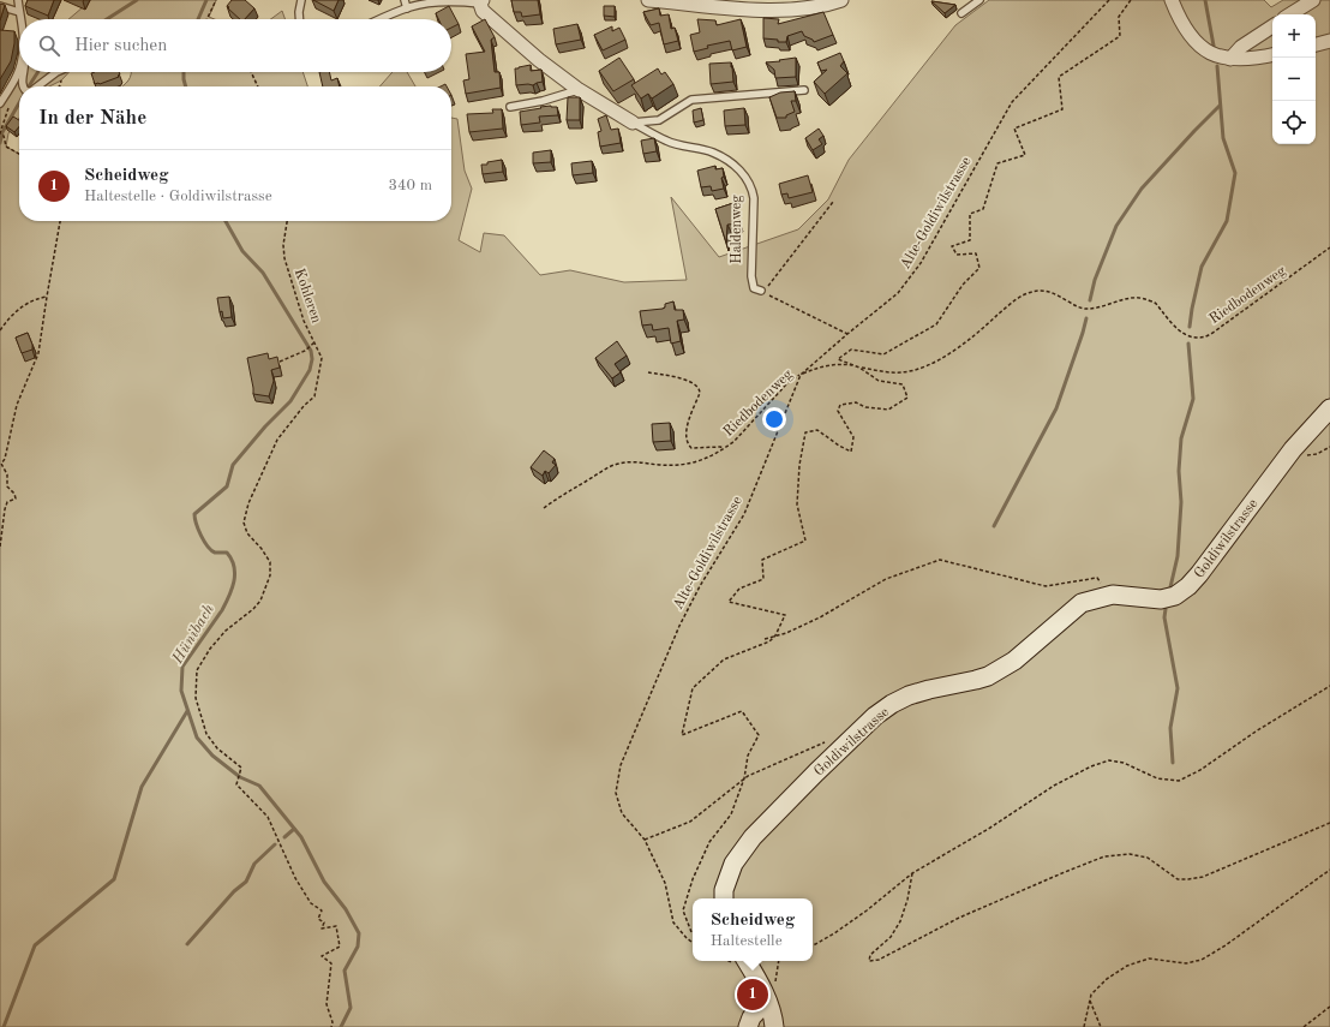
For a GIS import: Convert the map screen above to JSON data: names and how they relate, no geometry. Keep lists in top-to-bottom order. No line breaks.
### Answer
{"streets":{"street":["Haldenweg","Goldiwilstrasse"],"path":["Alte-Goldiwilstrasse","Riedbodenweg","Kohleren"]},"crossings":[["Alte-Goldiwilstrasse","Riedbodenweg"]],"water":["Hünibach"],"page":{"map_buttons":["+","−"],"search":"Hier suchen","heading":"In der Nähe","list":[{"mark":"1","name":"Scheidweg","note":"Haltestelle · Goldiwilstrasse","value":"340 m"}],"popup":["Scheidweg","Haltestelle"],"pins":"1"}}
